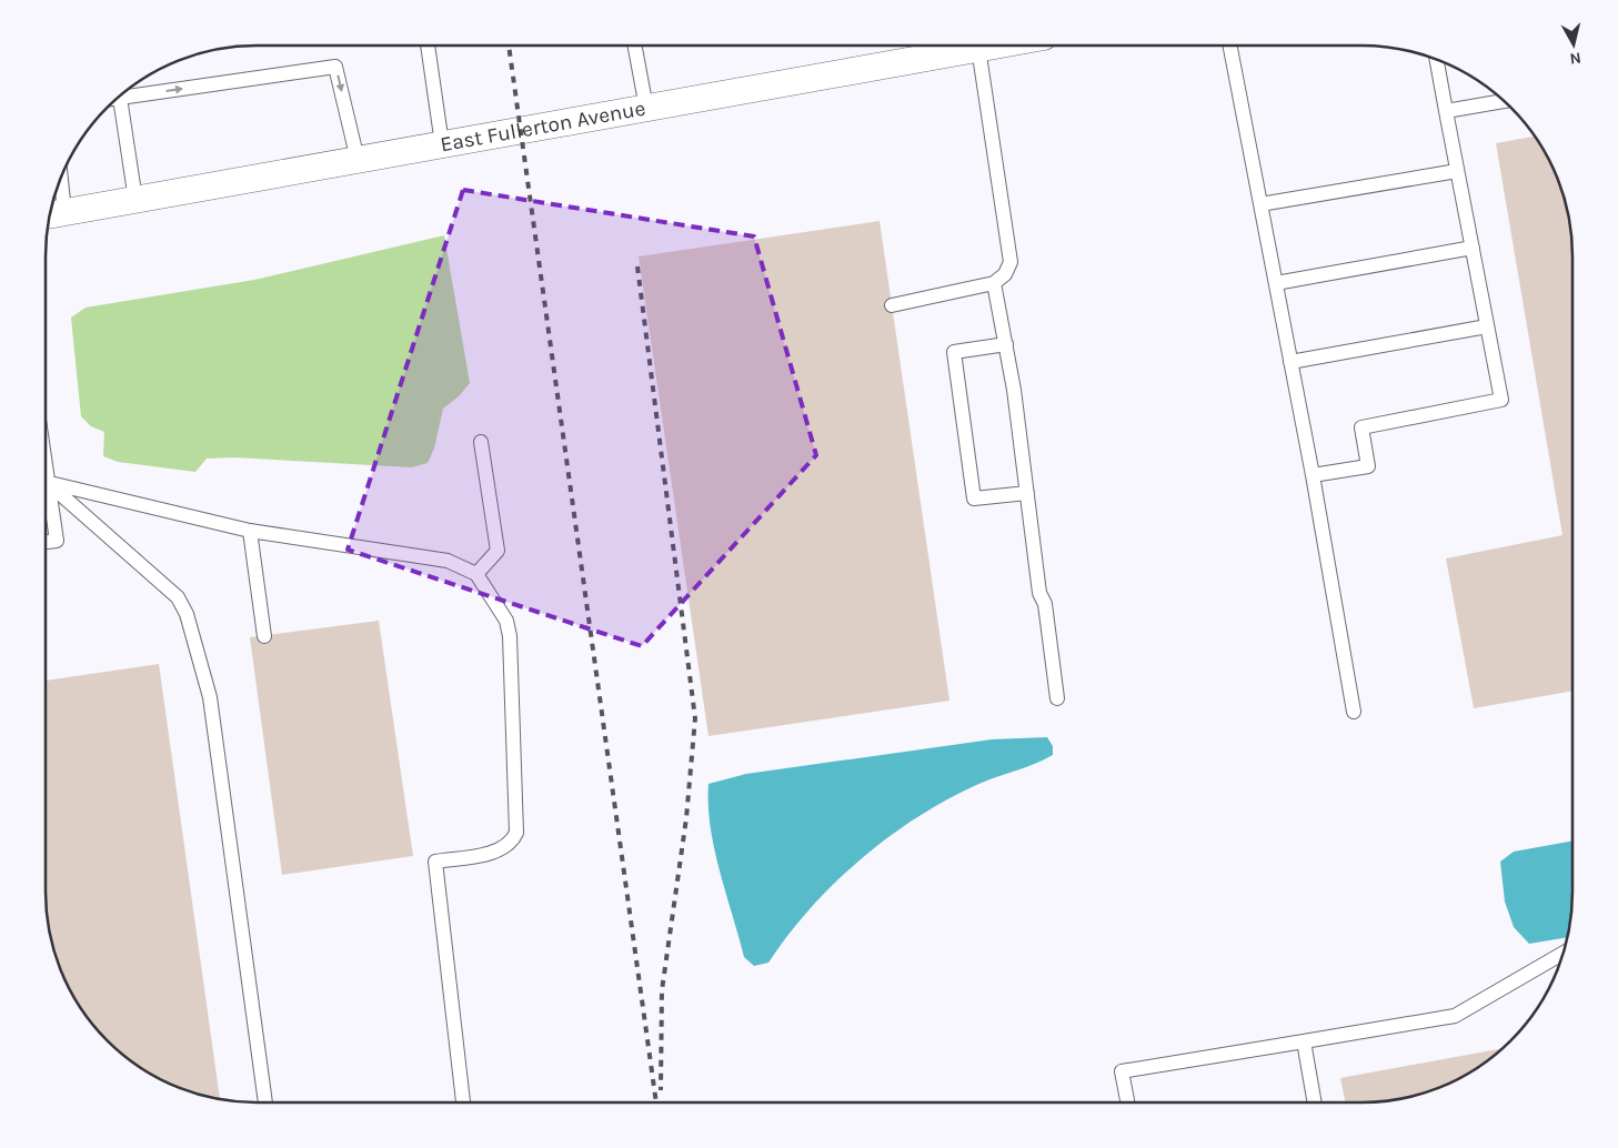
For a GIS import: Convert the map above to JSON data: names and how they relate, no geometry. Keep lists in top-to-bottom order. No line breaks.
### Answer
{"streets":{"street":["East Fullerton Avenue"]},"north":"bottom"}
